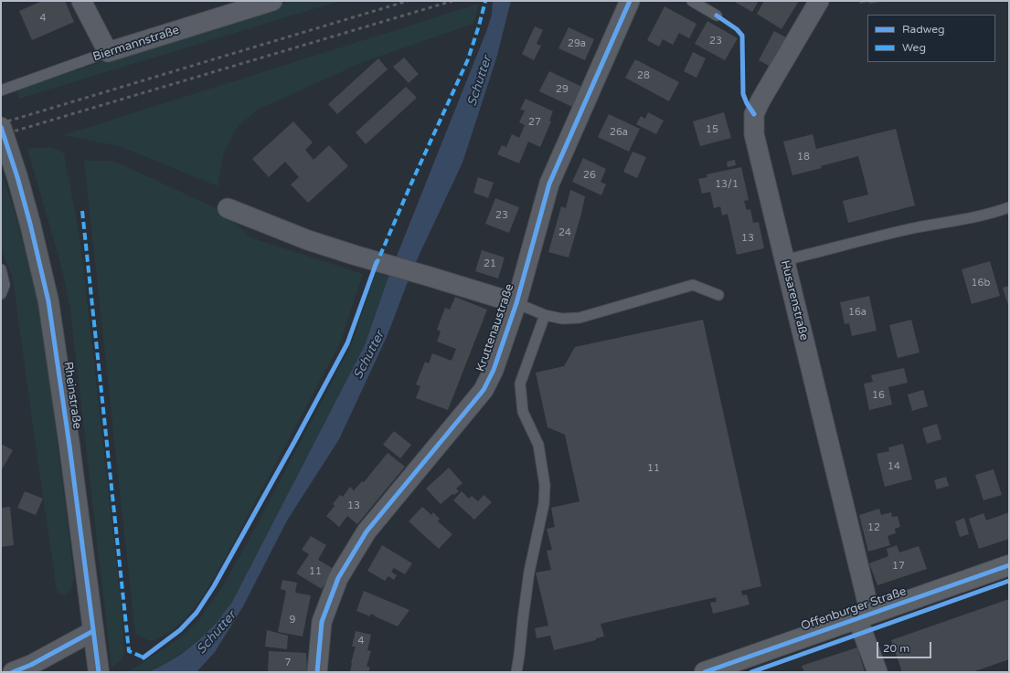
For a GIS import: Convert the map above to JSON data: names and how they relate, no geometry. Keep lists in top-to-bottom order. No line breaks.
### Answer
{"streets":{"main road":["Rheinstraße","Offenburger Straße"],"street":["Biermannstraße","Husarenstraße","Kruttenaustraße"]},"crossings":[["Husarenstraße","Offenburger Straße"]],"water":["Schutter"],"house_numbers":["4","23","29a","28","29","27","15","26a","18","26","13/1","23","24","13","21","16b","16a","16","14","11","13","12","17","11","9","4","7"],"legend":["Radweg","Weg"],"scale_bar":"20 m"}
